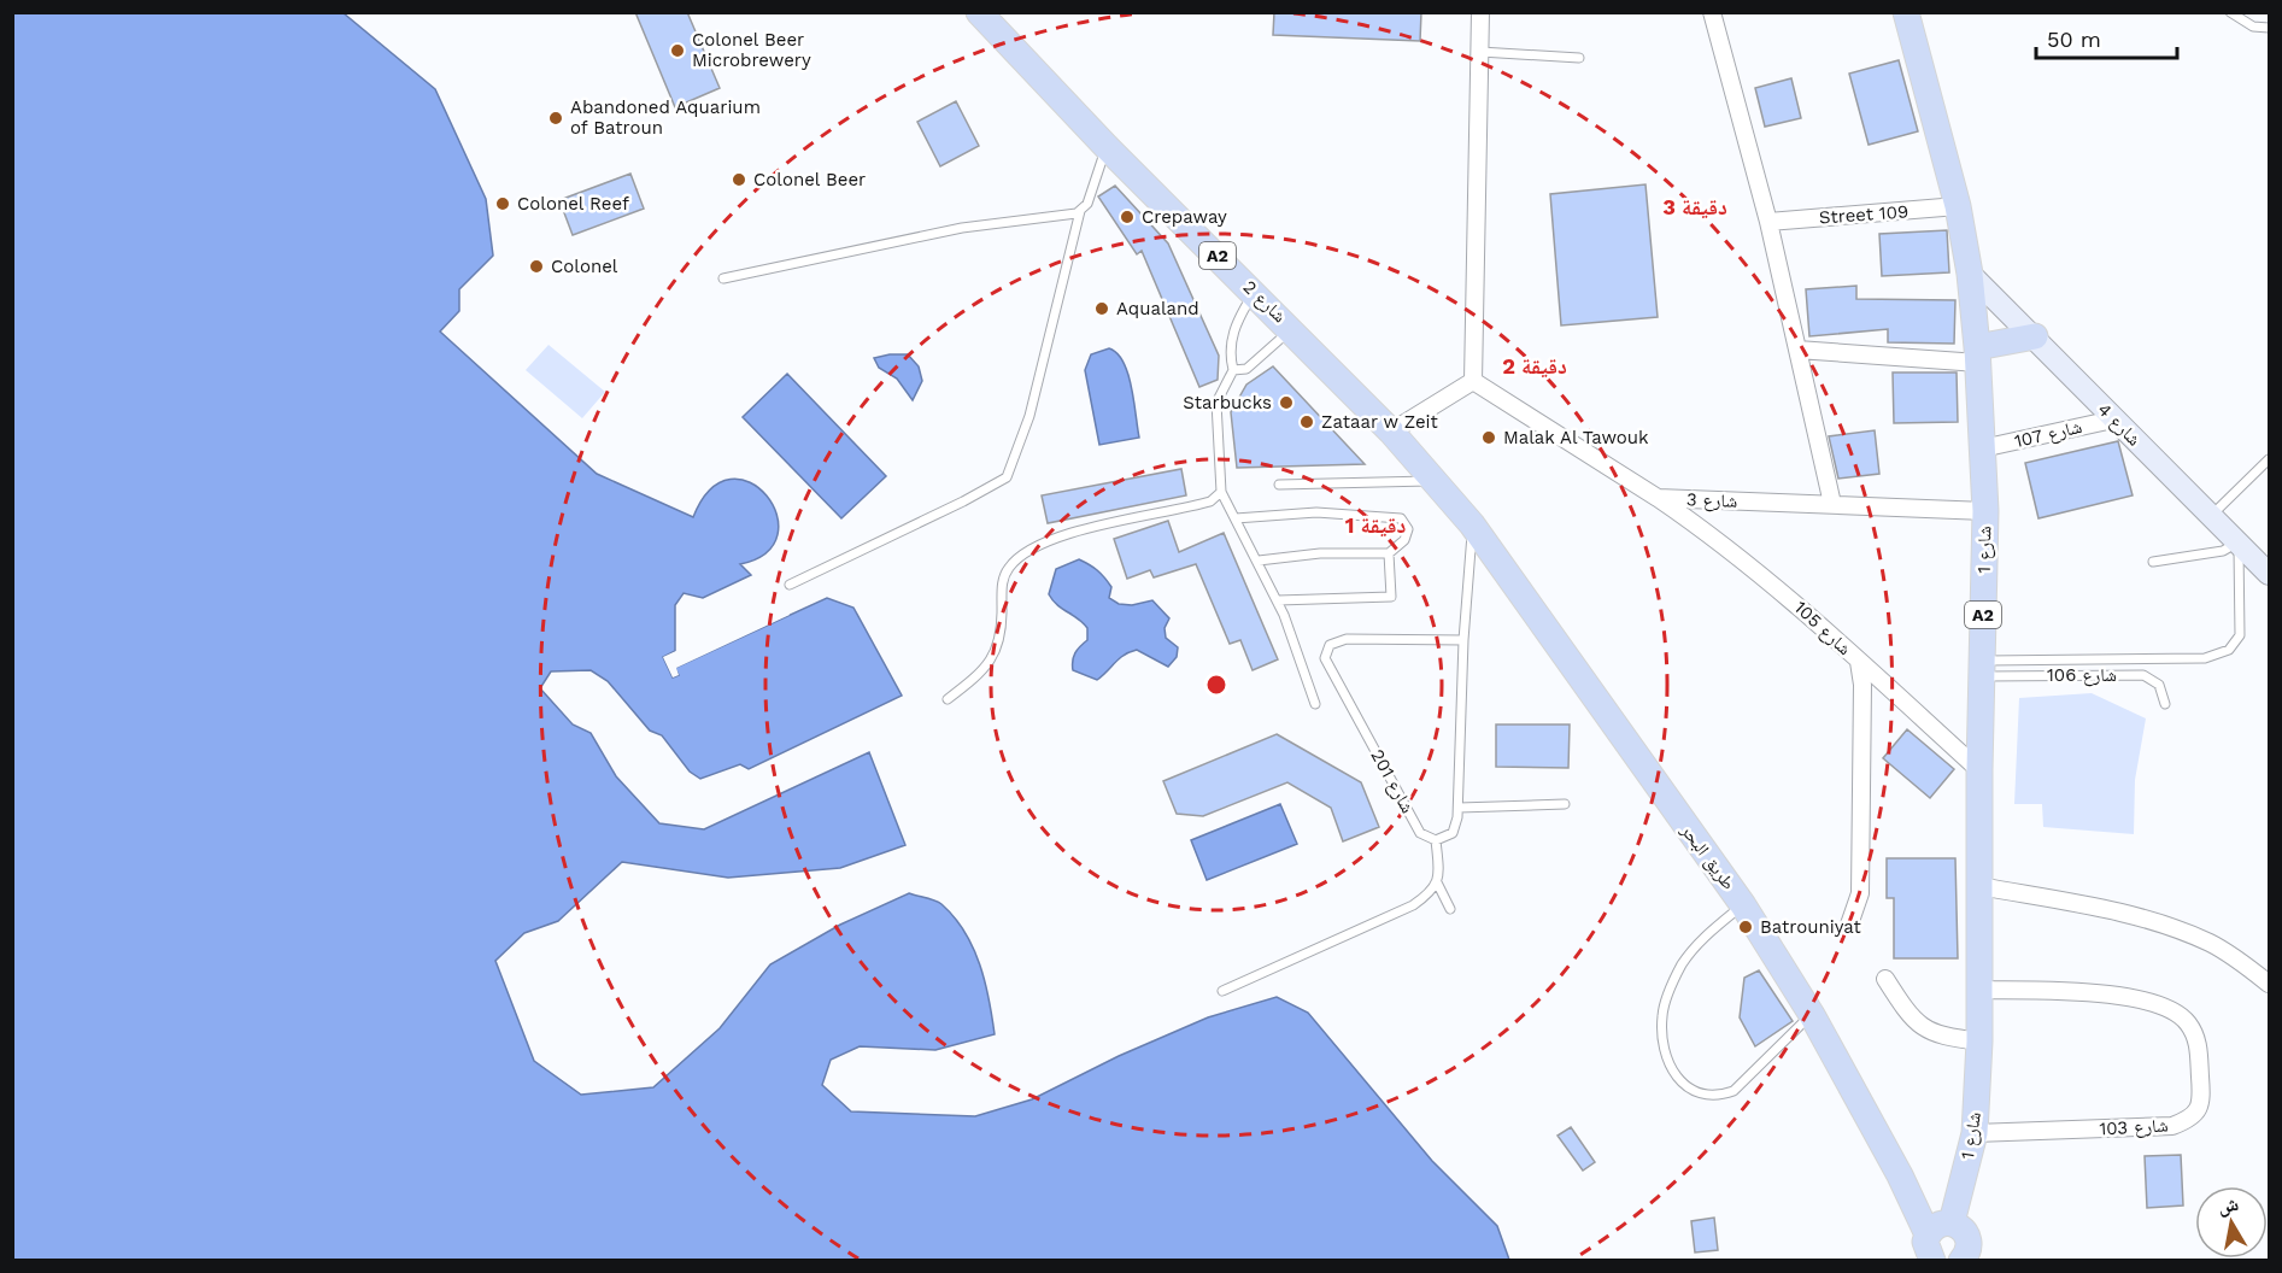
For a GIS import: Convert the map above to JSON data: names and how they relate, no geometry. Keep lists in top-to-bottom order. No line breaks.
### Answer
{"streets":{"main road":["A2","شارع 2","شارع 4","شارع 1","طريق البحر"],"street":["Street 109","شارع 107","شارع 3","شارع 105","شارع 103"],"lane":["شارع 106","شارع 201"]},"crossings":[["Street 109","شارع 1"],["A2","طريق البحر"],["شارع 2","طريق البحر"],["شارع 4","شارع 107"],["شارع 4","شارع 1"],["شارع 107","شارع 1"],["شارع 3","شارع 1"],["شارع 3","شارع 105"],["شارع 1","شارع 105"],["شارع 1","شارع 106"],["شارع 1","شارع 103"]],"places":["Colonel Beer Microbrewery","Abandoned Aquarium of Batroun","Colonel Beer","Colonel Reef","Crepaway","Colonel","Aqualand","Starbucks","Zataar w Zeit","Malak Al Tawouk","Batrouniyat"],"scale_bar":"50 m","north":"top","rings":["3 دقيقة","2 دقيقة","1 دقيقة"]}
